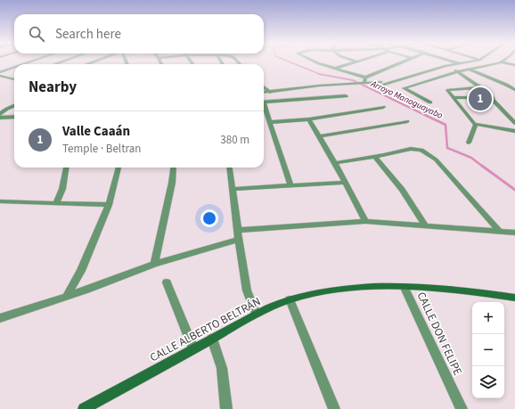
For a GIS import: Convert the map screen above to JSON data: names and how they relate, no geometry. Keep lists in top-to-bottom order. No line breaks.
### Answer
{"streets":{"main road":["CALLE ALBERTO BELTRÁN"],"street":["CALLE DON FELIPE"]},"crossings":[["CALLE ALBERTO BELTRÁN","CALLE DON FELIPE"]],"water":["Arroyo Manoguayabo"],"page":{"search":"Search here","heading":"Nearby","pins":"1","list":[{"mark":"1","name":"Valle Caaán","note":"Temple · Beltran","value":"380 m"}],"map_buttons":["+","−"]}}
